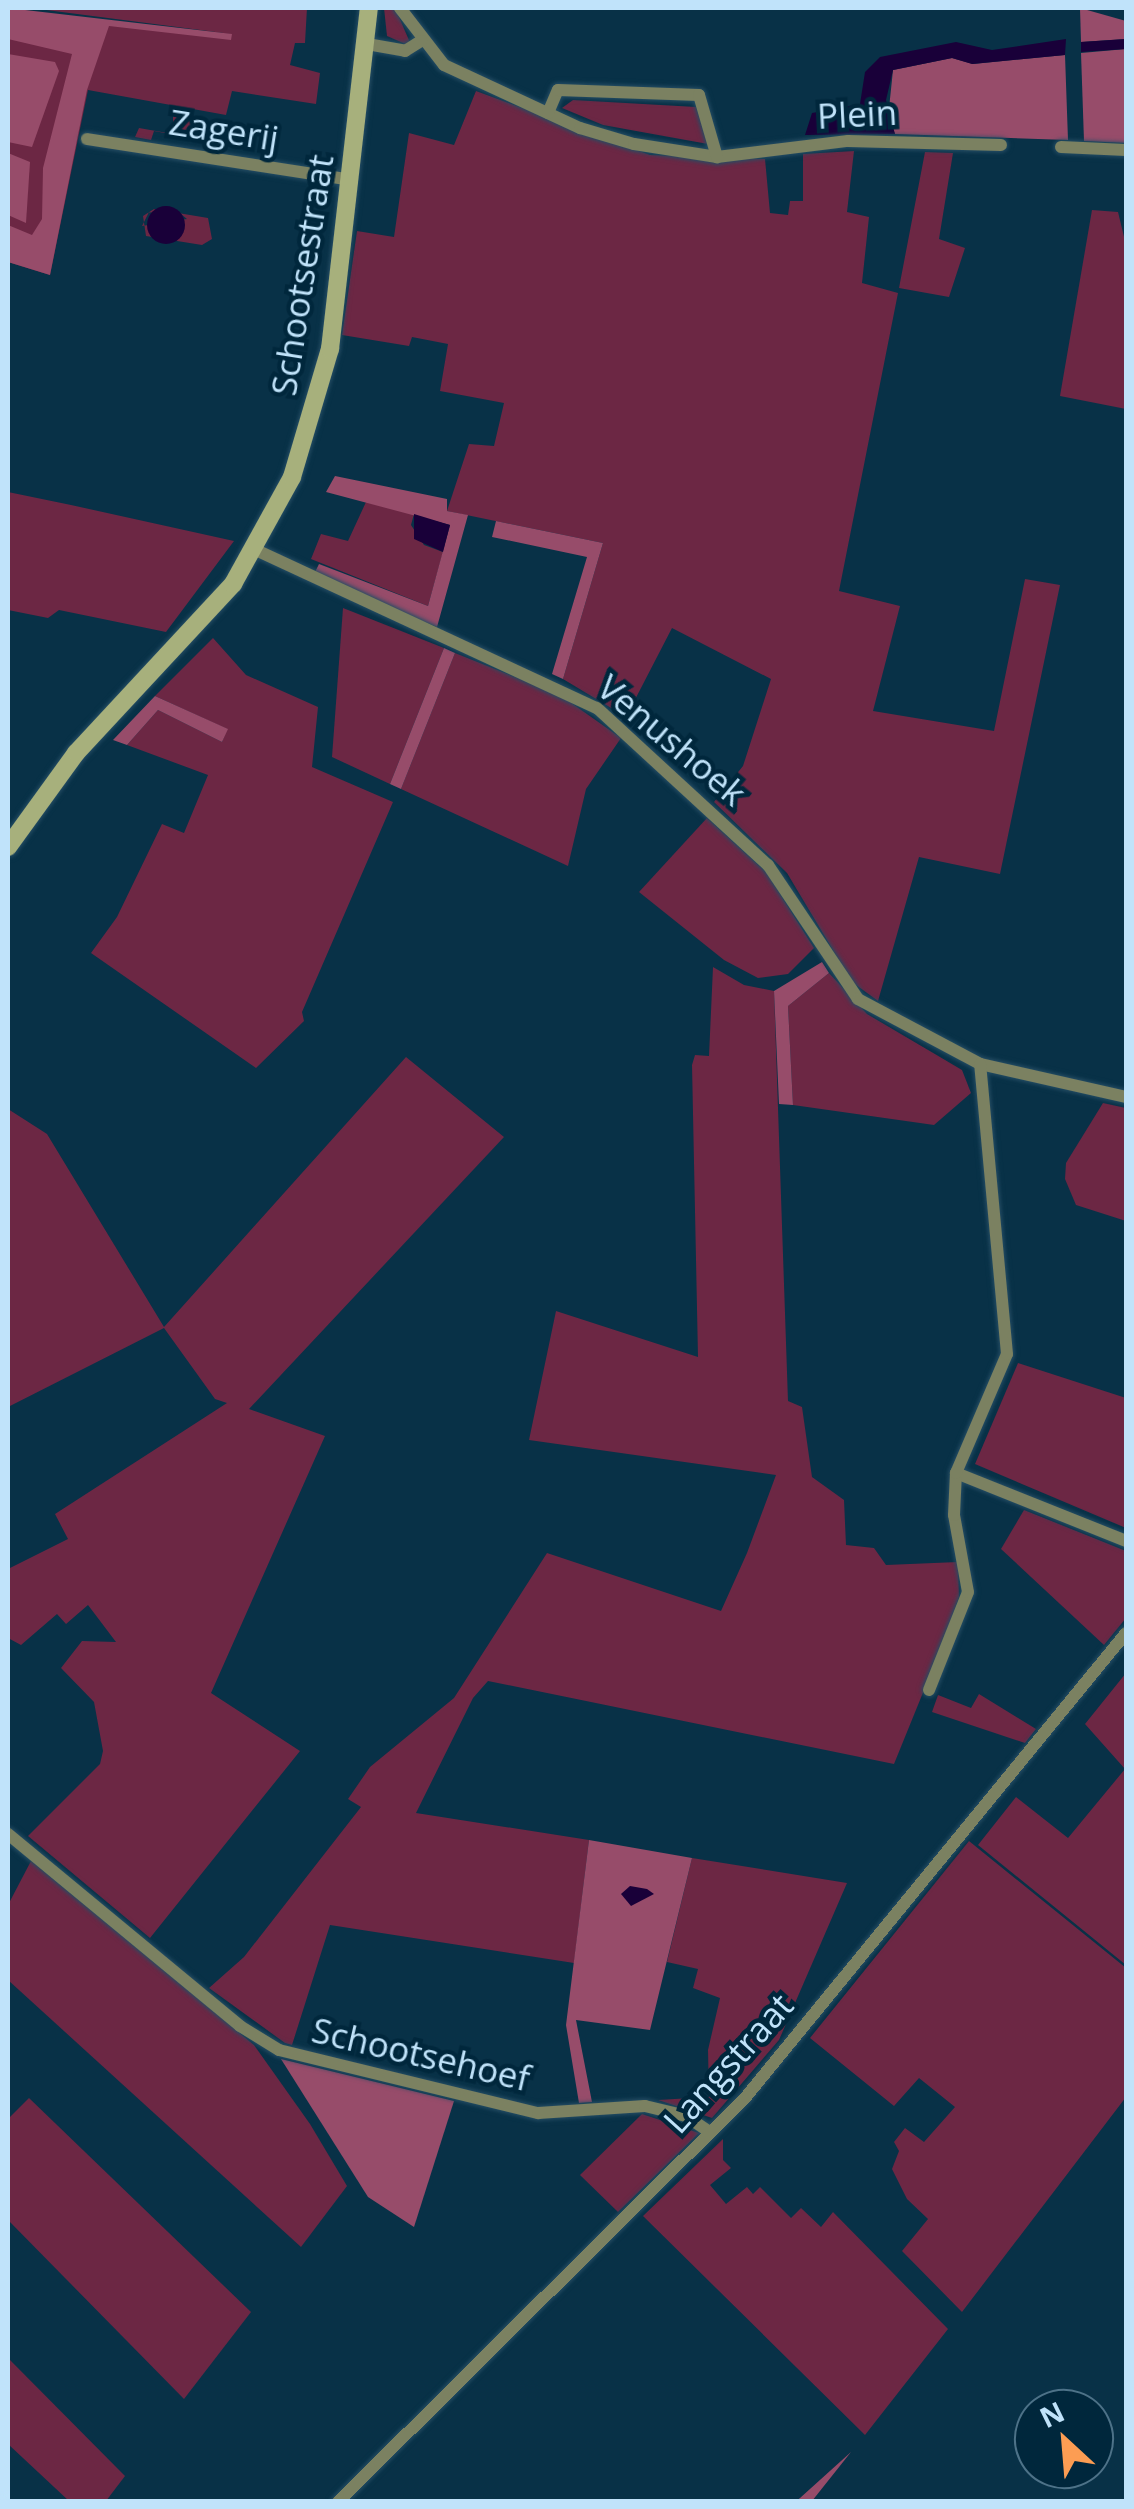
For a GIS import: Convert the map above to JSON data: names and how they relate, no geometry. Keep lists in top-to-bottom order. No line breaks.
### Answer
{"streets":{"main road":["Schootsestraat"],"street":["Plein","Zagerij","Venushoek","Schootsehoef","Langstraat"]},"crossings":[["Zagerij","Schootsestraat"],["Schootsestraat","Venushoek"],["Schootsehoef","Langstraat"]],"north":"top left"}
